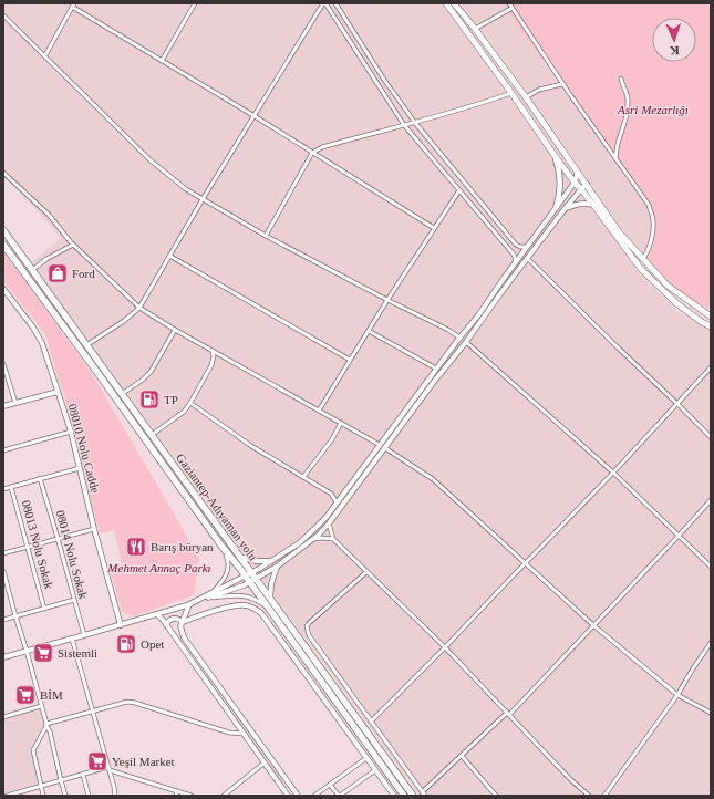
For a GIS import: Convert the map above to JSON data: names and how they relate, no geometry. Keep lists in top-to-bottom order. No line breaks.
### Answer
{"streets":{"highway":["Gaziantep-Adıyaman yolu"],"street":["08010 Nolu Cadde","08013 Nolu Sokak","08014 Nolu Sokak"]},"parks":["Asri Mezarlığı","Mehmet Annaç Parkı"],"places":{"shop":["Ford"],"fuel station":["TP","Opet"],"restaurant":["Barış büryan"],"supermarket":["Sistemli","BİM","Yeşil Market"]},"north":"bottom"}
